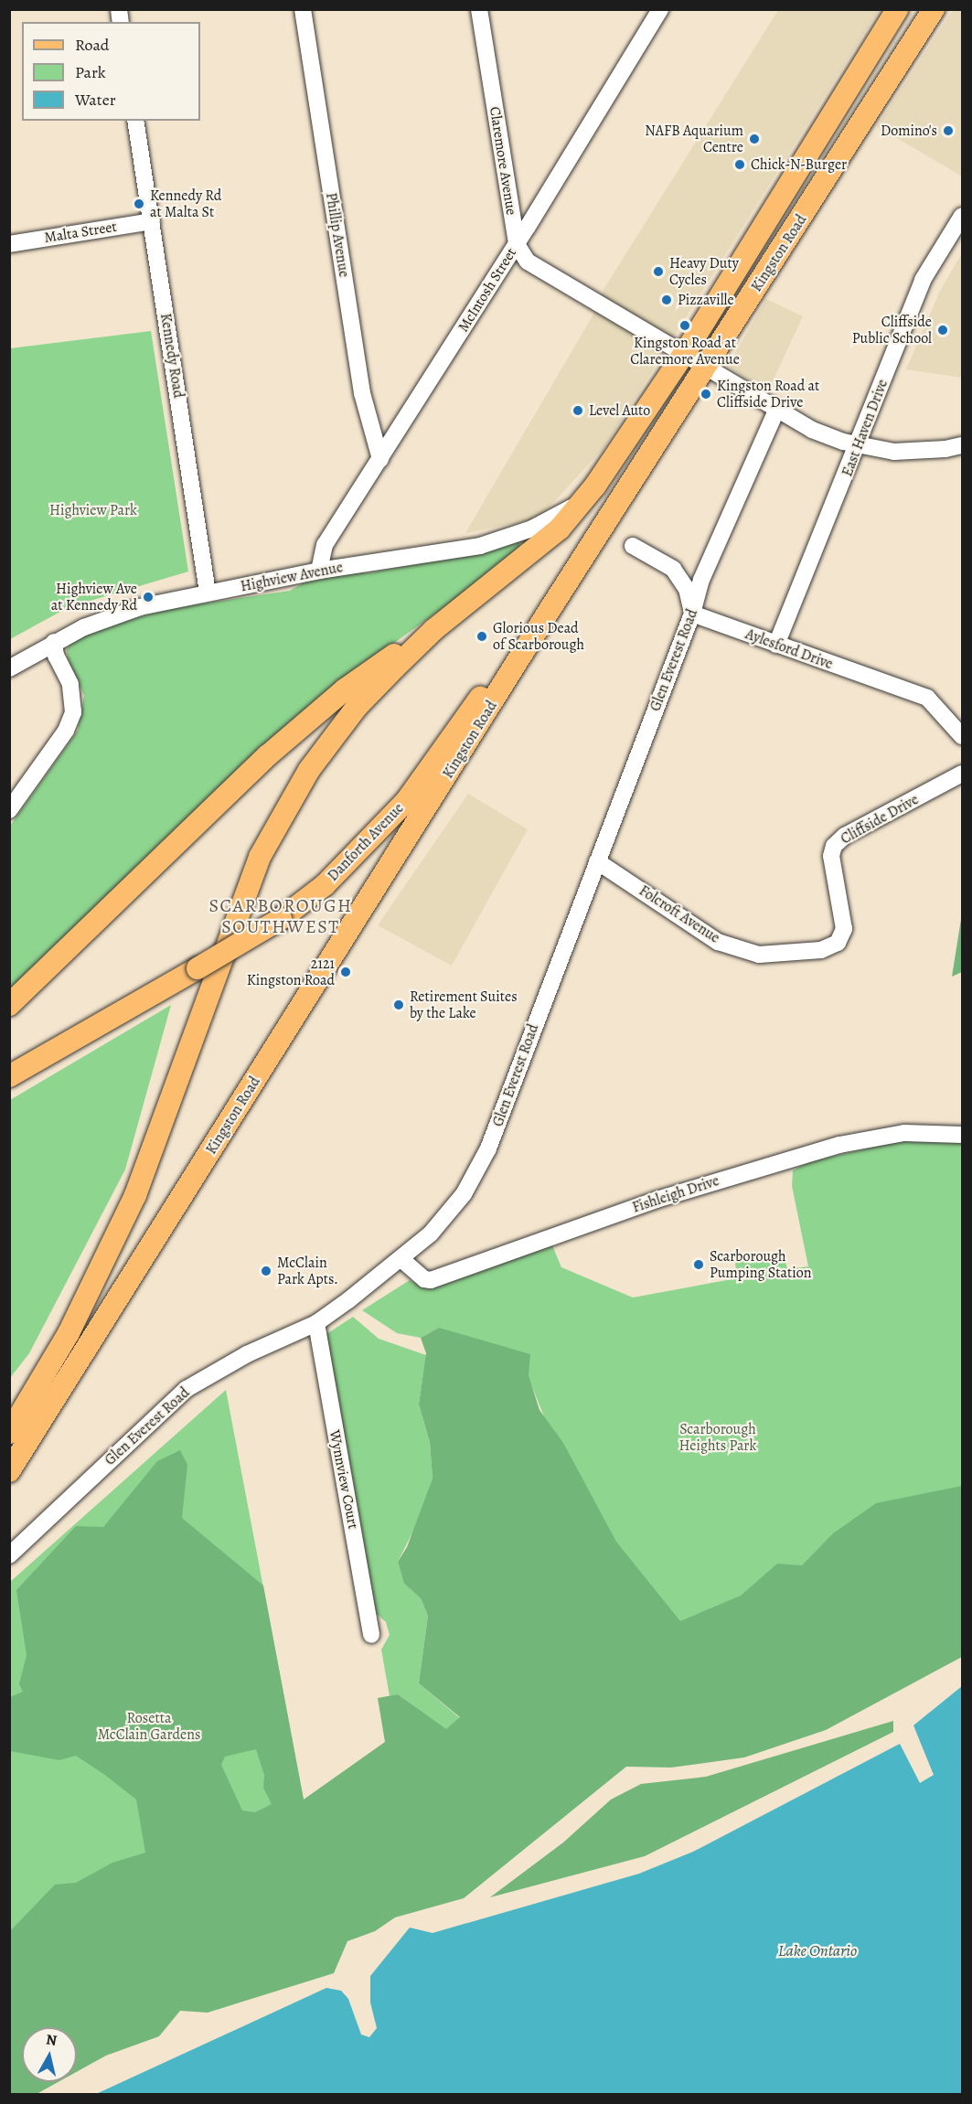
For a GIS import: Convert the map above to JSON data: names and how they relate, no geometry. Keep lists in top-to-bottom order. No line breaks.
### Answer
{"streets":{"main road":["Kingston Road","Danforth Avenue"],"street":["Claremore Avenue","Malta Street","Phillip Avenue","McIntosh Street","Kennedy Road","East Haven Drive","Highview Avenue","Aylesford Drive","Glen Everest Road","Cliffside Drive","Folcroft Avenue","Fishleigh Drive","Wynnview Court"]},"crossings":[["Claremore Avenue","Kingston Road"],["Claremore Avenue","McIntosh Street"],["Malta Street","Kennedy Road"],["Phillip Avenue","McIntosh Street"],["Kingston Road","Highview Avenue"],["Kingston Road","Danforth Avenue"],["McIntosh Street","Highview Avenue"],["Kennedy Road","Highview Avenue"],["East Haven Drive","Aylesford Drive"],["Aylesford Drive","Glen Everest Road"],["Glen Everest Road","Folcroft Avenue"],["Glen Everest Road","Fishleigh Drive"],["Glen Everest Road","Wynnview Court"],["Cliffside Drive","Folcroft Avenue"]],"districts":["SCARBOROUGH SOUTHWEST"],"water":["Lake Ontario"],"parks":["Highview Park","Scarborough Heights Park","Rosetta McClain Gardens"],"places":["Domino's","NAFB Aquarium Centre","Chick-N-Burger","Kennedy Rd at Malta St","Heavy Duty Cycles","Pizzaville","Kingston Road at Claremore Avenue","Cliffside Public School","Kingston Road at Cliffside Drive","Level Auto","Highview Ave at Kennedy Rd","Glorious Dead of Scarborough","2121 Kingston Road","Retirement Suites by the Lake","Scarborough Pumping Station","McClain Park Apts."],"legend":["Road","Park","Water"],"north":"top"}
